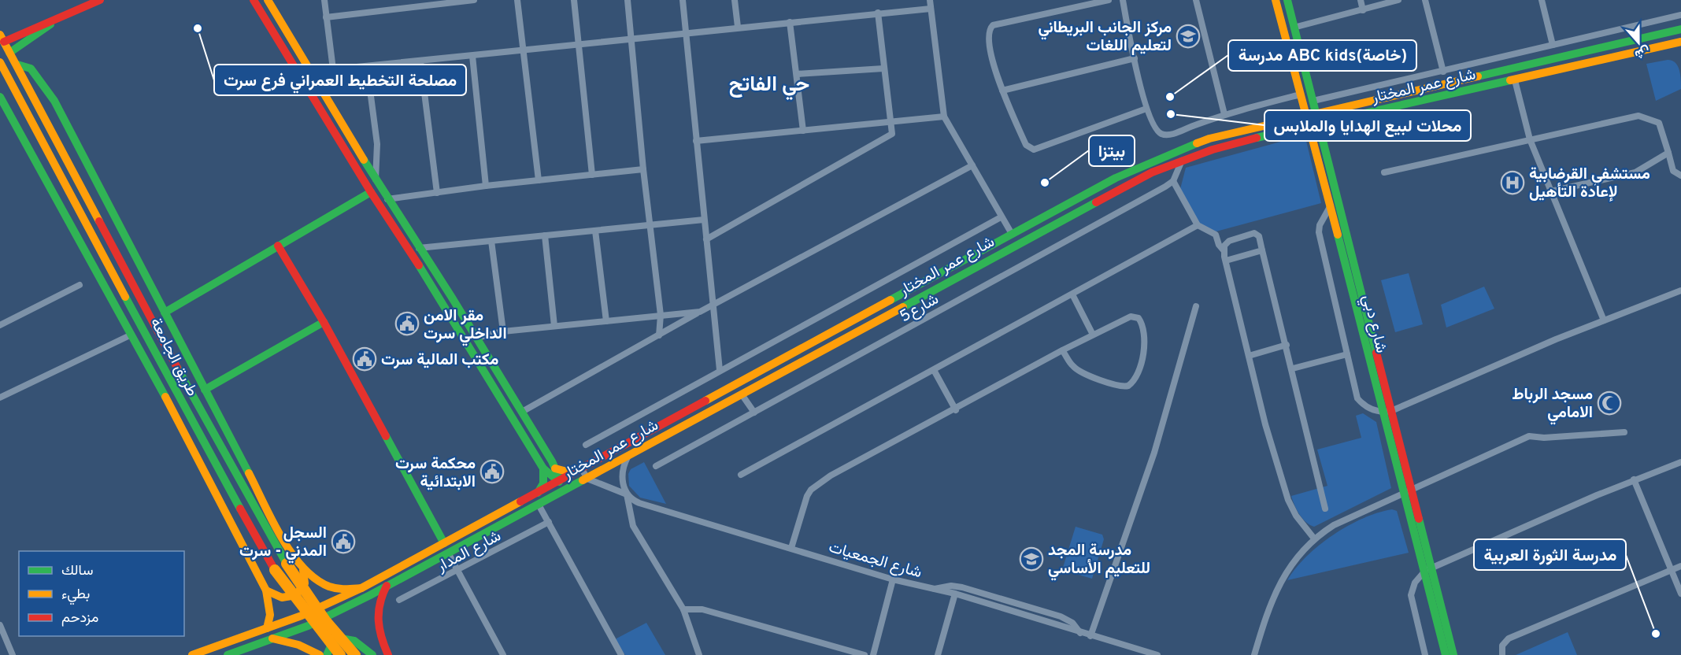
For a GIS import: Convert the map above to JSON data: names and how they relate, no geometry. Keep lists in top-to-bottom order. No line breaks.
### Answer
{"streets":{"main road":["شارع عمر المختار","شارع دبي","طريق الجامعة"],"street":["شارع5","شارع المدار","شارع الجمعيات"]},"crossings":[["شارع عمر المختار","شارع دبي"],["شارع عمر المختار","شارع الجمعيات"]],"districts":["حي الفاتح"],"places":{"other":["مصلحة التخطيط العمراني فرع سرت","مدرسة ABC kids(خاصة)","محلات لبيع الهدايا والملابس","بيتزا","مدرسة الثورة العربية"],"school or university":["مركز الجانب البريطاني لتعليم اللغات","مدرسة المجد للتعليم الأساسي"],"hospital":["مستشفي القرضابية لإعادة التأهيل"],"public building":["مقر الامن الداخلي سرت","مكتب المالية سرت","محكمة سرت الابتدائية","السجل المدني - سرت"],"mosque":["مسجد الرباط الامامي"]},"legend":["سالك","بطيء","مزدحم"],"north":"bottom"}
